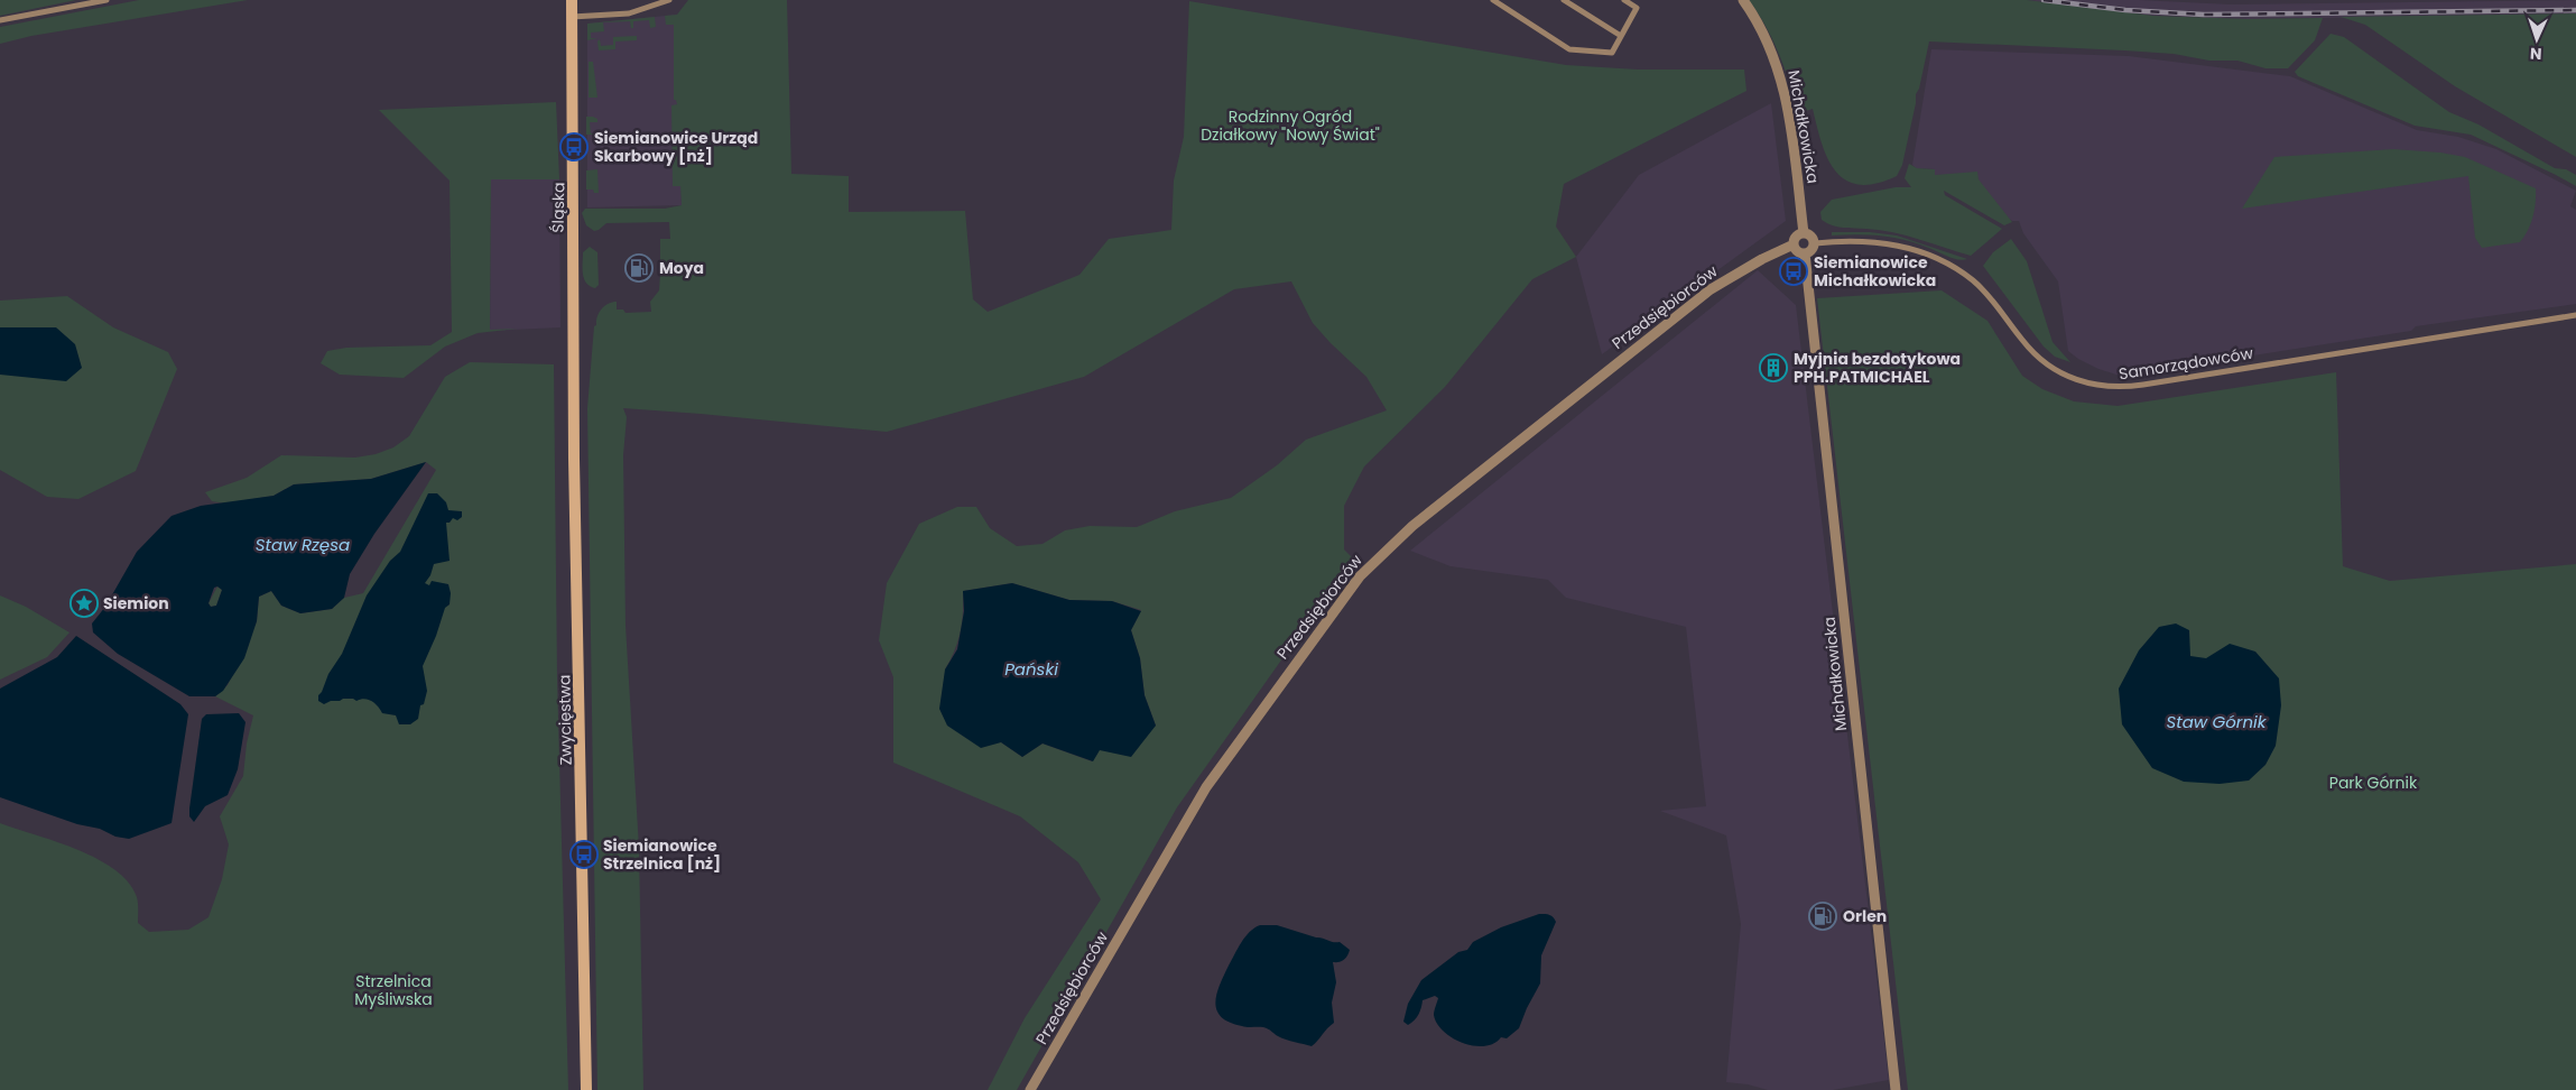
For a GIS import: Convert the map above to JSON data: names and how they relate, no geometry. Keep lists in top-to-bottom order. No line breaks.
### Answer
{"streets":{"main road":["Śląska","Zwycięstwa"],"street":["Michałkowicka","Przedsiębiorców","Samorządowców"]},"crossings":[["Michałkowicka","Przedsiębiorców"],["Michałkowicka","Samorządowców"],["Śląska","Zwycięstwa"],["Przedsiębiorców","Samorządowców"]],"water":["Staw Rzęsa","Pański","Staw Górnik"],"parks":["Rodzinny Ogród Działkowy \"Nowy Świat\"","Park Górnik","Strzelnica Myśliwska"],"places":{"bus stop":["Siemianowice Urząd Skarbowy [nż]","Siemianowice Michałkowicka","Siemianowice Strzelnica [nż]"],"fuel station":["Moya","Orlen"],"building":["Myjnia bezdotykowa PPH.PATMICHAEL"],"place":["Siemion"]},"north":"bottom"}
